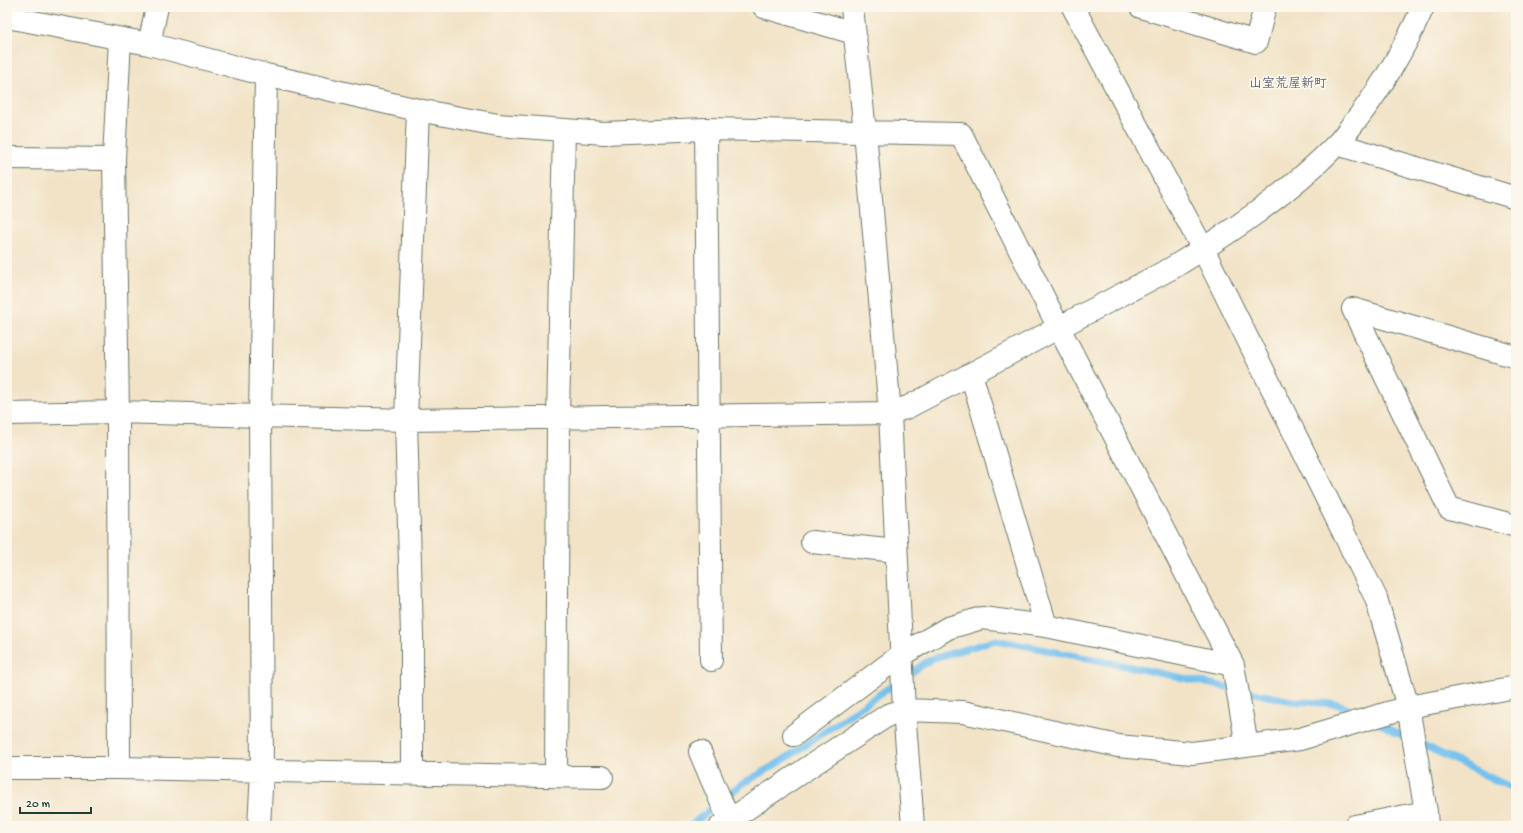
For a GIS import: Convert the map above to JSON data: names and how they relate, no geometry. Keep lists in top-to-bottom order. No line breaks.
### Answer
{"districts":["山室荒屋新町"],"scale_bar":"20 m"}
